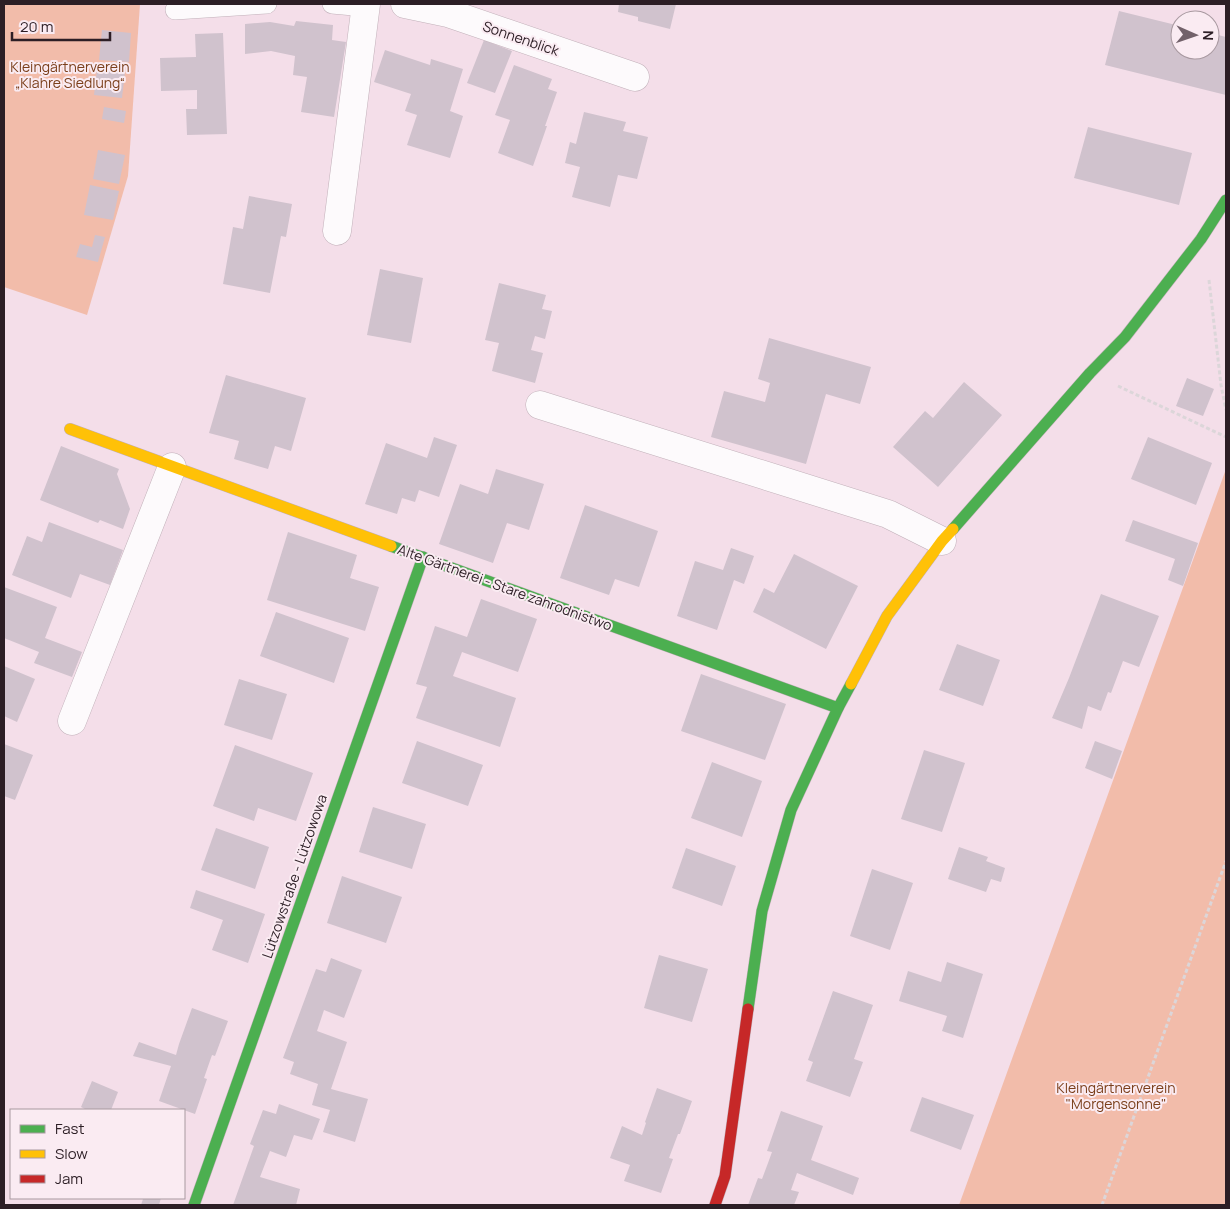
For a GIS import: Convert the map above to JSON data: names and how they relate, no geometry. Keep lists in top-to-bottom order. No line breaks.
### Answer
{"streets":{"street":["Sonnenblick","Alte Gärtnerei - Stare zahrodnistwo","Lützowstraße - Lützowowa"]},"crossings":[["Alte Gärtnerei - Stare zahrodnistwo","Lützowstraße - Lützowowa"]],"parks":["Kleingärtnerverein „Klahre Siedlung“","Kleingärtnerverein \"Morgensonne\""],"legend":["Fast","Slow","Jam"],"scale_bar":"20 m","north":"right"}
